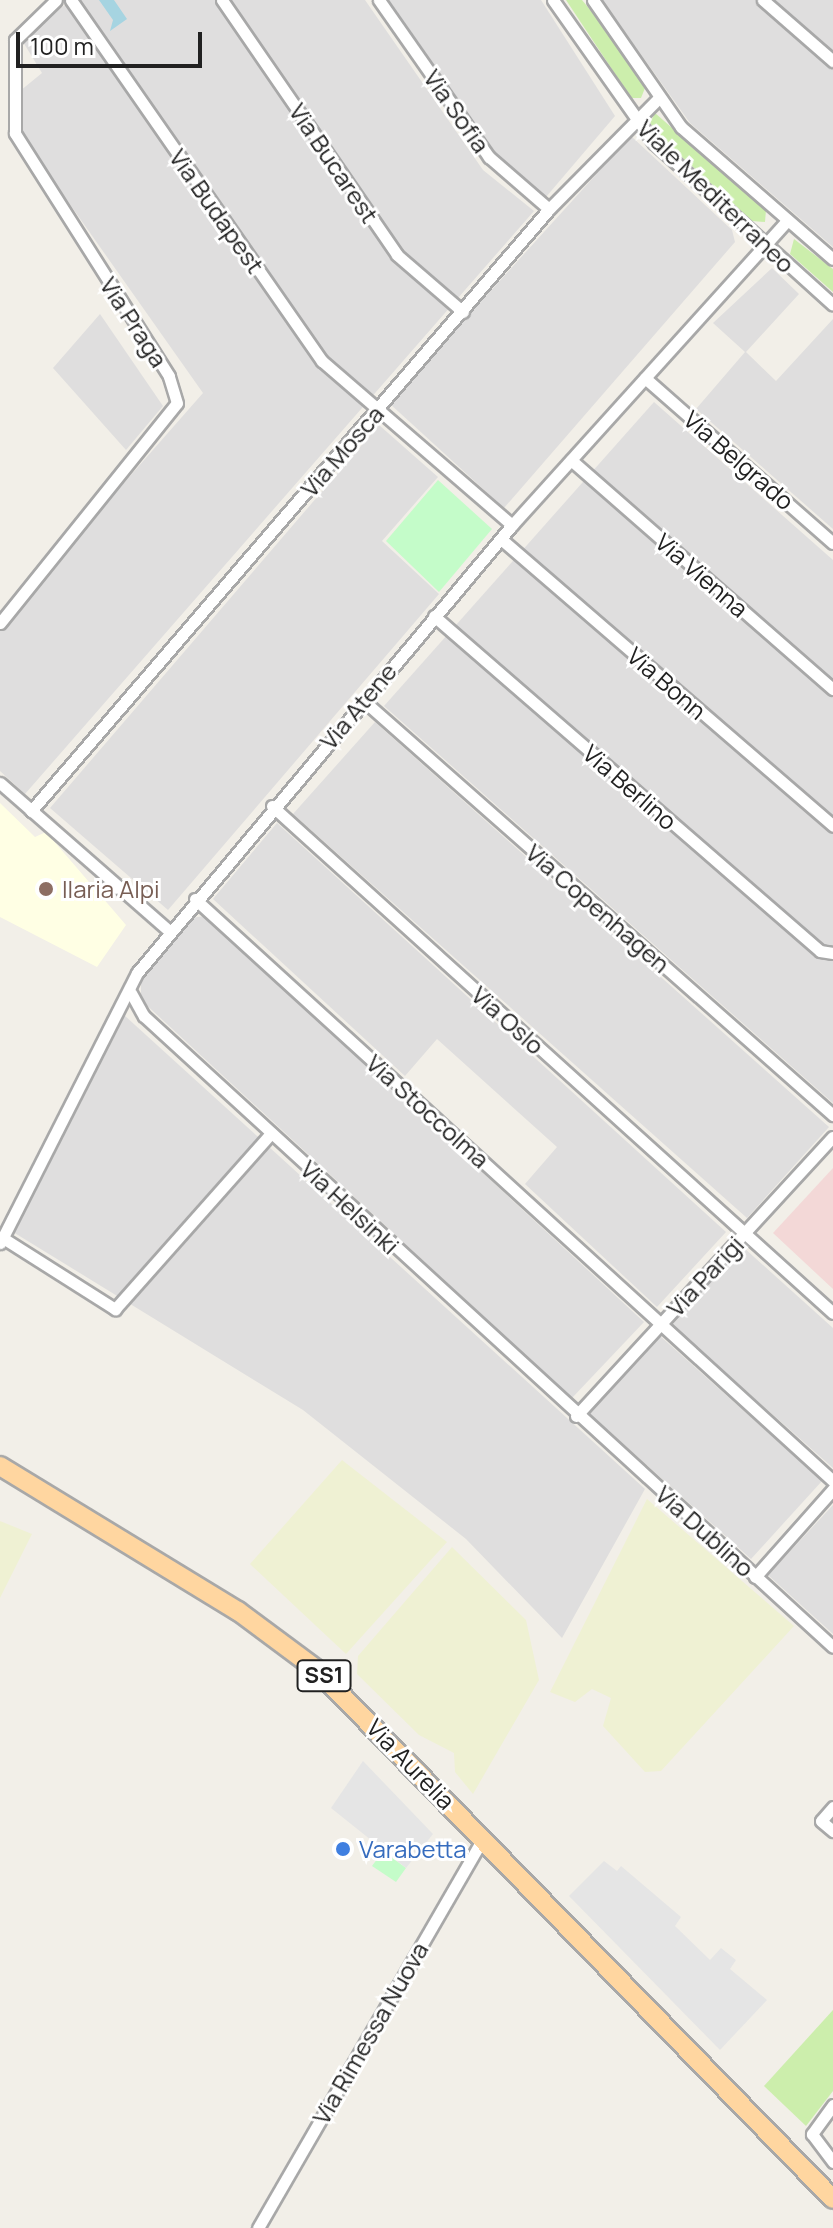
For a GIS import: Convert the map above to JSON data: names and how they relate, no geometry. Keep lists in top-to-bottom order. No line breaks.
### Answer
{"streets":{"main road":["SS1","Via Aurelia"],"street":["Via Sofia","Via Bucarest","Viale Mediterraneo","Via Budapest","Via Praga","Via Mosca","Via Belgrado","Via Vienna","Via Bonn","Via Atene","Via Berlino","Via Copenhagen","Via Oslo","Via Stoccolma","Via Helsinki","Via Parigi","Via Dublino","Via Rimessa Nuova"]},"crossings":[["Via Sofia","Via Mosca"],["Via Bucarest","Via Mosca"],["Viale Mediterraneo","Via Mosca"],["Viale Mediterraneo","Via Atene"],["Via Budapest","Via Mosca"],["Via Budapest","Via Atene"],["Via Belgrado","Via Atene"],["Via Vienna","Via Atene"],["Via Bonn","Via Atene"],["Via Atene","Via Berlino"],["Via Atene","Via Copenhagen"],["Via Atene","Via Oslo"],["Via Atene","Via Stoccolma"],["Via Atene","Via Helsinki"],["Via Oslo","Via Parigi"],["Via Stoccolma","Via Parigi"],["Via Helsinki","Via Parigi"],["Via Helsinki","Via Dublino"],["Via Parigi","Via Dublino"],["Via Aurelia","Via Rimessa Nuova"]],"places":["Ilaria Alpi","Varabetta"],"scale_bar":"100 m"}
